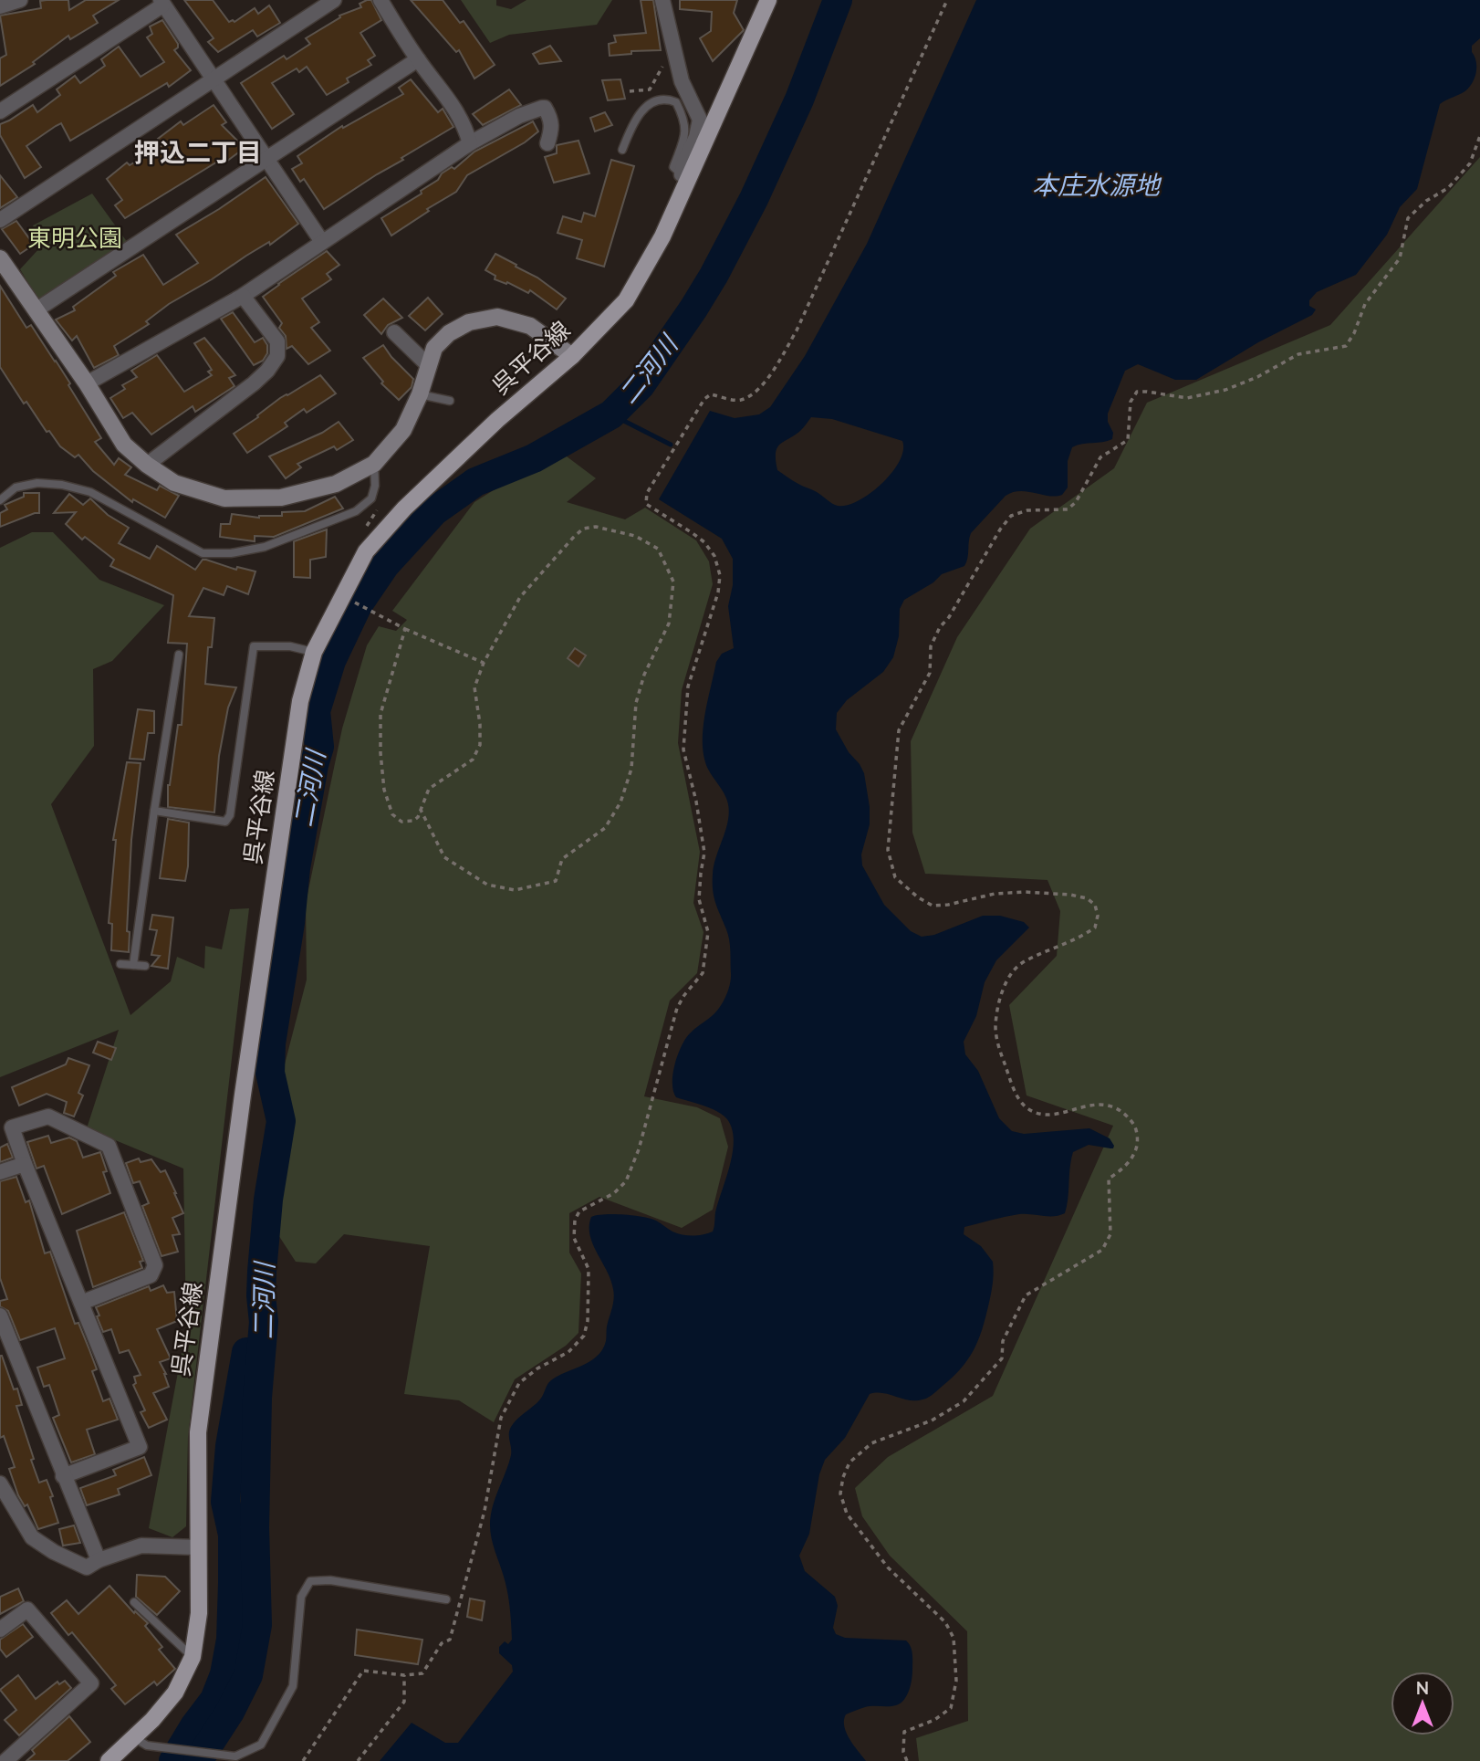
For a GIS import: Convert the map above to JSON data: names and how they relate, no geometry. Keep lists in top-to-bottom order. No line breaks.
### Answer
{"streets":{"main road":["呉平谷線"]},"districts":["押込二丁目"],"water":["本庄水源地","二河川"],"parks":["東明公園"],"north":"top"}
